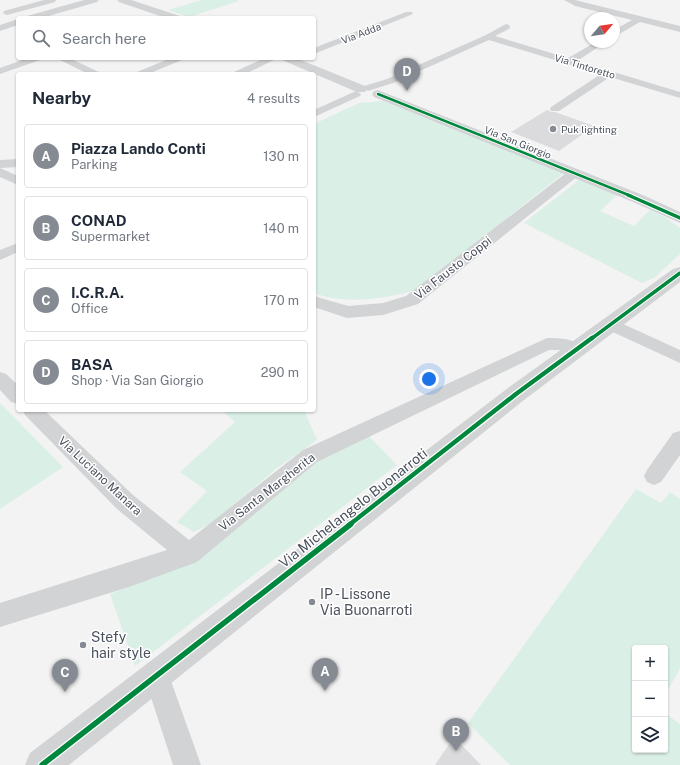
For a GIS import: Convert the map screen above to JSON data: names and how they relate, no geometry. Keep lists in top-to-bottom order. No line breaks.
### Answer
{"streets":{"street":["Via Adda","Via Tintoretto","Via San Giorgio","Via Fausto Coppi","Via Luciano Manara","Via Santa Margherita","Via Michelangelo Buonarroti"]},"crossings":[["Via San Giorgio","Via Fausto Coppi"],["Via Luciano Manara","Via Santa Margherita"],["Via Santa Margherita","Via Michelangelo Buonarroti"]],"places":["Puk lighting","IP - Lissone Via Buonarroti","Stefy hair style"],"north":"top right","page":{"search":"Search here","pins":["D","A","C","B"],"heading":["Nearby","4 results"],"list":[{"mark":"A","name":"Piazza Lando Conti","note":"Parking","value":"130 m"},{"mark":"B","name":"CONAD","note":"Supermarket","value":"140 m"},{"mark":"C","name":"I.C.R.A.","note":"Office","value":"170 m"},{"mark":"D","name":"BASA","note":"Shop · Via San Giorgio","value":"290 m"}],"map_buttons":["+","−"]}}
